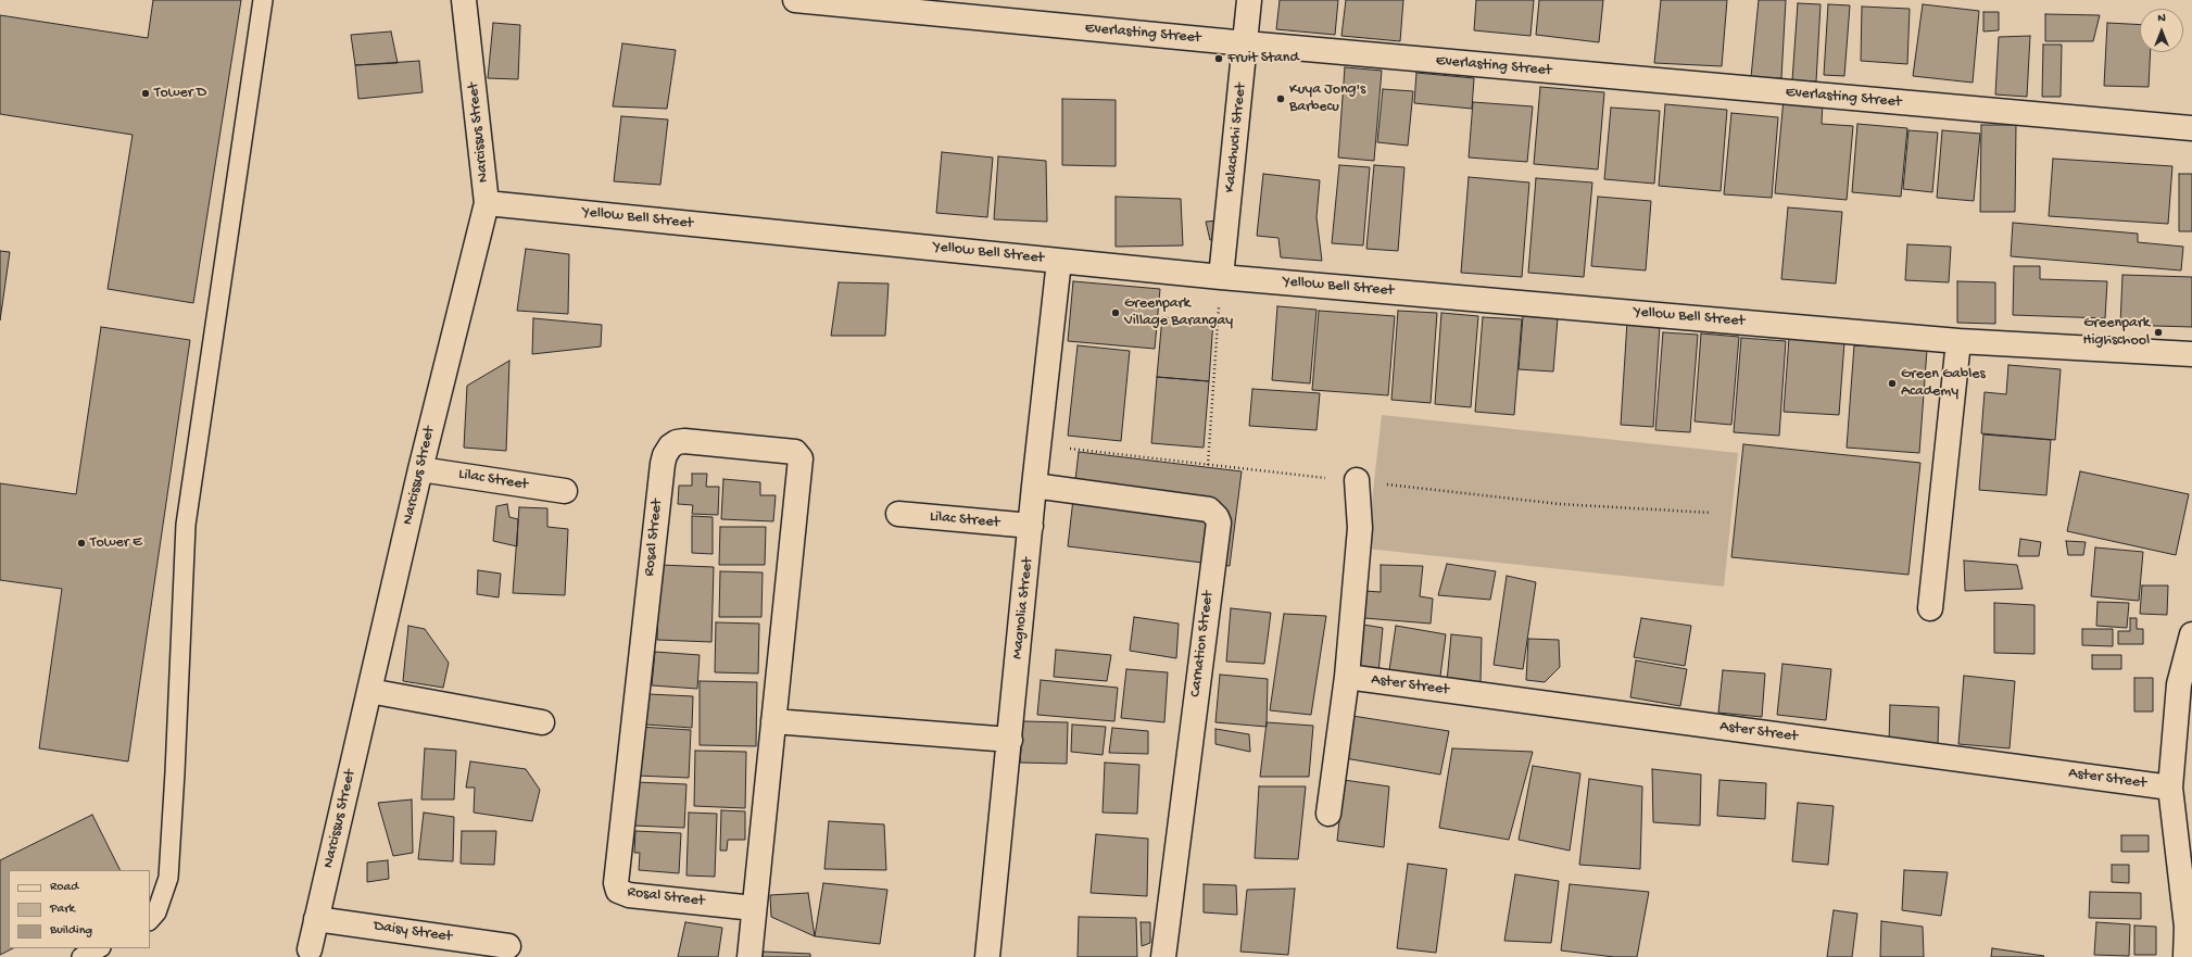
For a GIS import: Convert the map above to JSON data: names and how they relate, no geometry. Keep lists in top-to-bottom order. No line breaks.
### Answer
{"streets":{"street":["Everlasting Street","Narcissus Street","Kalachuchi Street","Yellow Bell Street","Lilac Street","Rosal Street","Magnolia Street","Carnation Street","Aster Street","Daisy Street"]},"crossings":[["Everlasting Street","Kalachuchi Street"],["Narcissus Street","Yellow Bell Street"],["Narcissus Street","Lilac Street"],["Narcissus Street","Daisy Street"],["Kalachuchi Street","Yellow Bell Street"],["Yellow Bell Street","Magnolia Street"],["Lilac Street","Magnolia Street"],["Magnolia Street","Carnation Street"]],"places":["Fruit Stand","Tower D","Kuya Jong's Barbecu","Greenpark Village Barangay","Greenpark Highschool","Green Gables Academy","Tower E"],"legend":["Road","Park","Building"],"north":"top"}
